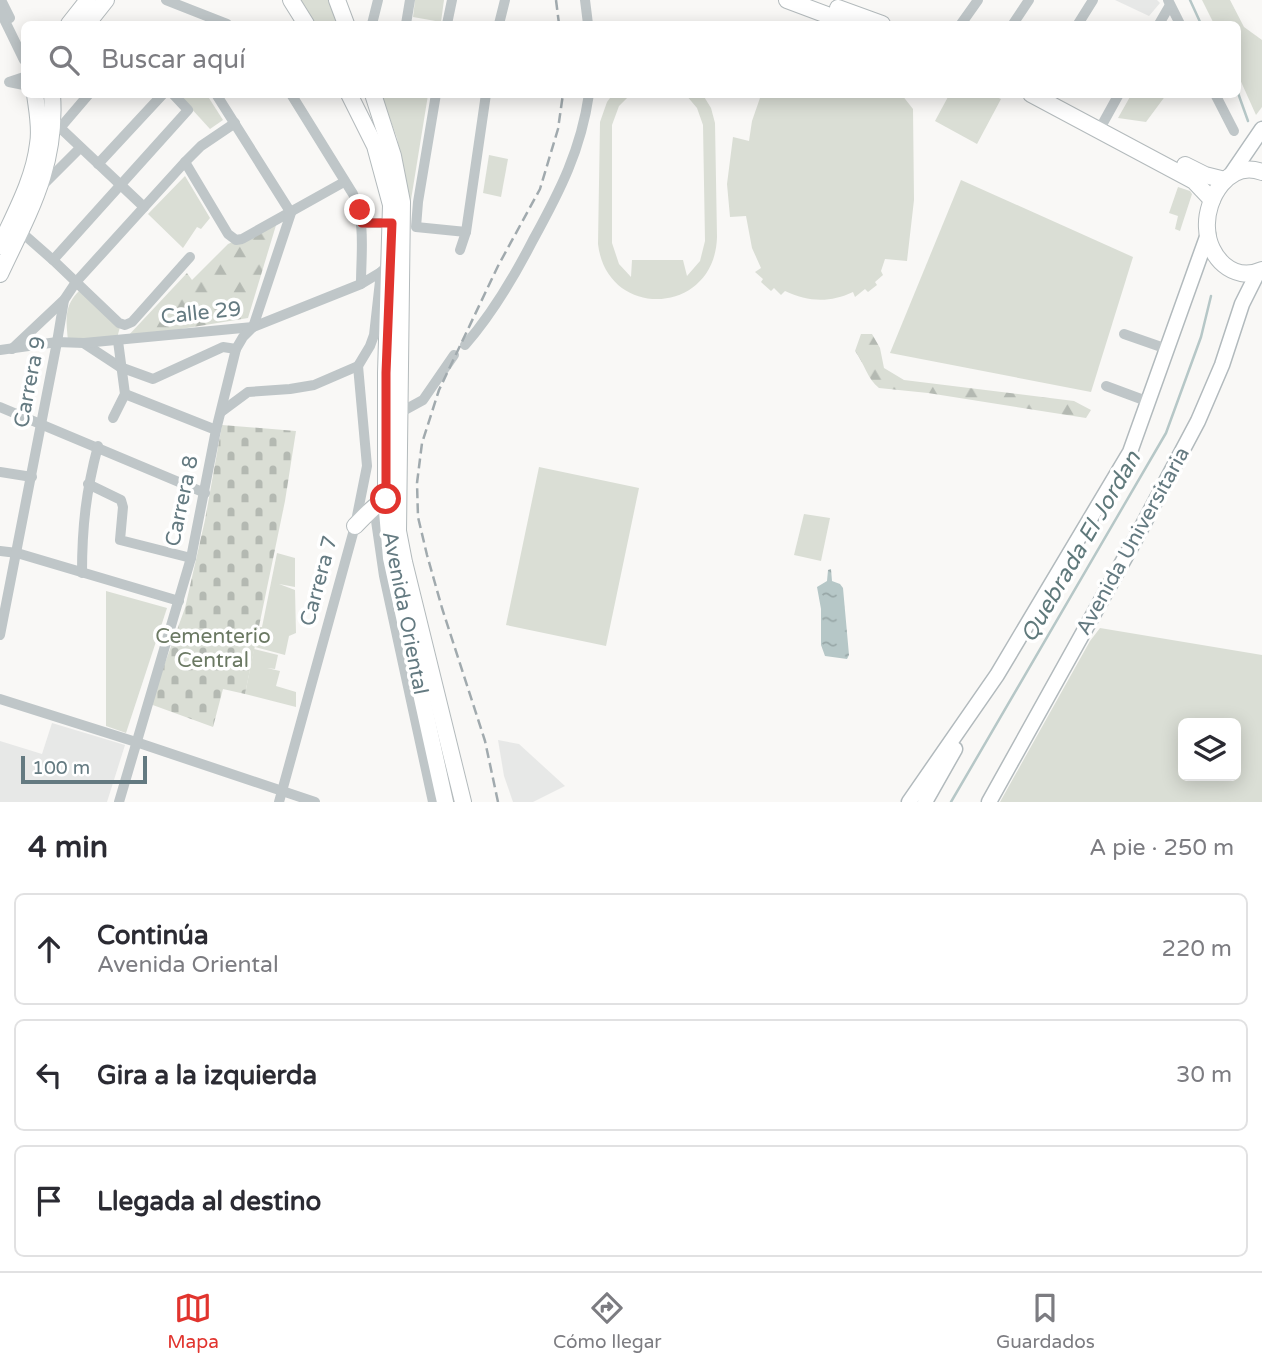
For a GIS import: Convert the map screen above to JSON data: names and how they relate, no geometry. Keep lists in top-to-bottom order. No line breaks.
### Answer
{"streets":{"main road":["Avenida Universitaria","Avenida Oriental"],"street":["Calle 29","Carrera 9","Carrera 8","Carrera 7"]},"crossings":[["Calle 29","Carrera 9"],["Calle 29","Carrera 8"],["Calle 29","Avenida Oriental"]],"water":["Quebrada El Jordan"],"parks":["Cementerio Central"],"scale_bar":"100 m","page":{"search":"Buscar aquí","scale":"100 m","heading":["4 min","A pie · 250 m"],"list":[["Continúa","Avenida Oriental","220 m"],["Gira a la izquierda","30 m"],"Llegada al destino"],"nav":["Mapa","Cómo llegar","Guardados"]}}
